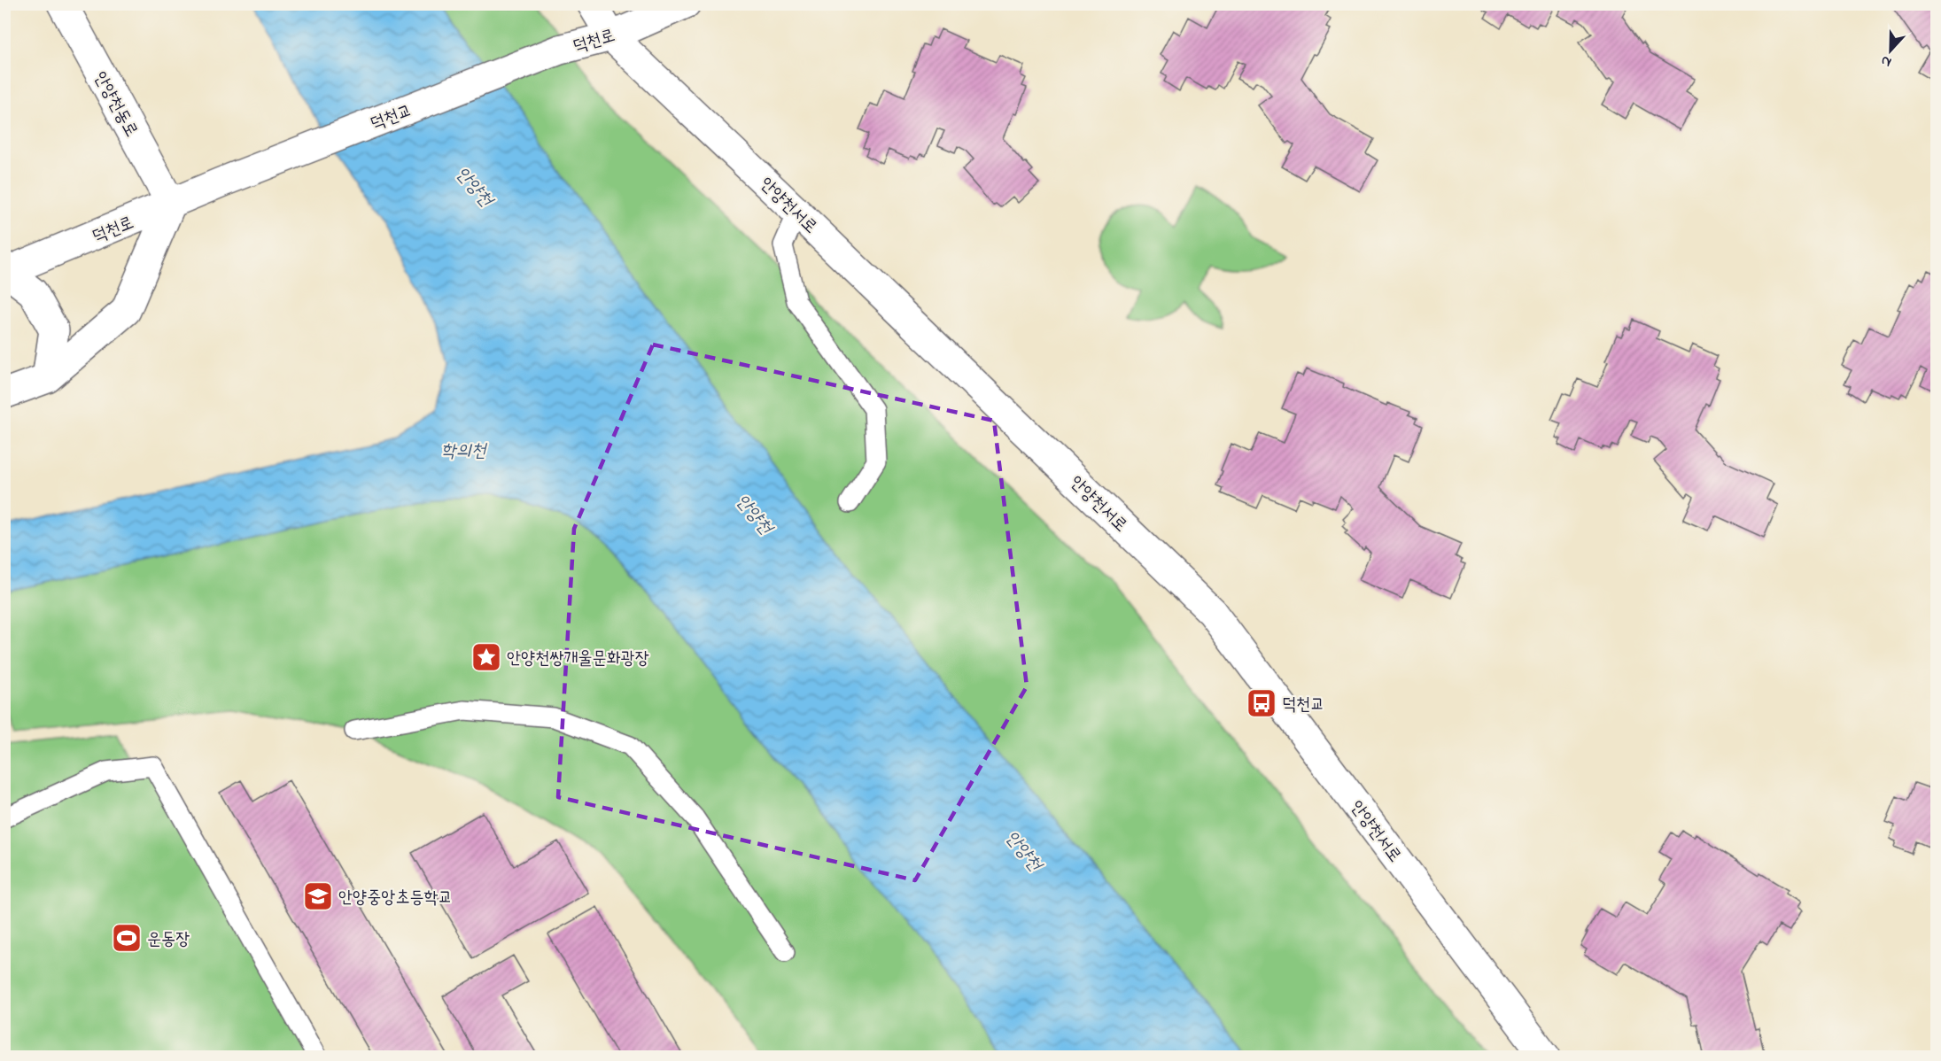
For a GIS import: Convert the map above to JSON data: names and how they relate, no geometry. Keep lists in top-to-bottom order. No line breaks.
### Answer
{"streets":{"street":["덕천로","안양천동로","덕천교","안양천서로"]},"crossings":[["덕천로","안양천동로"],["덕천로","덕천교"],["덕천로","안양천서로"]],"water":["안양천","학의천"],"places":{"place":["안양천쌍개울문화광장"],"bus stop":["덕천교"],"school or university":["안양중앙초등학교"],"sports":["운동장"]},"north":"bottom"}
